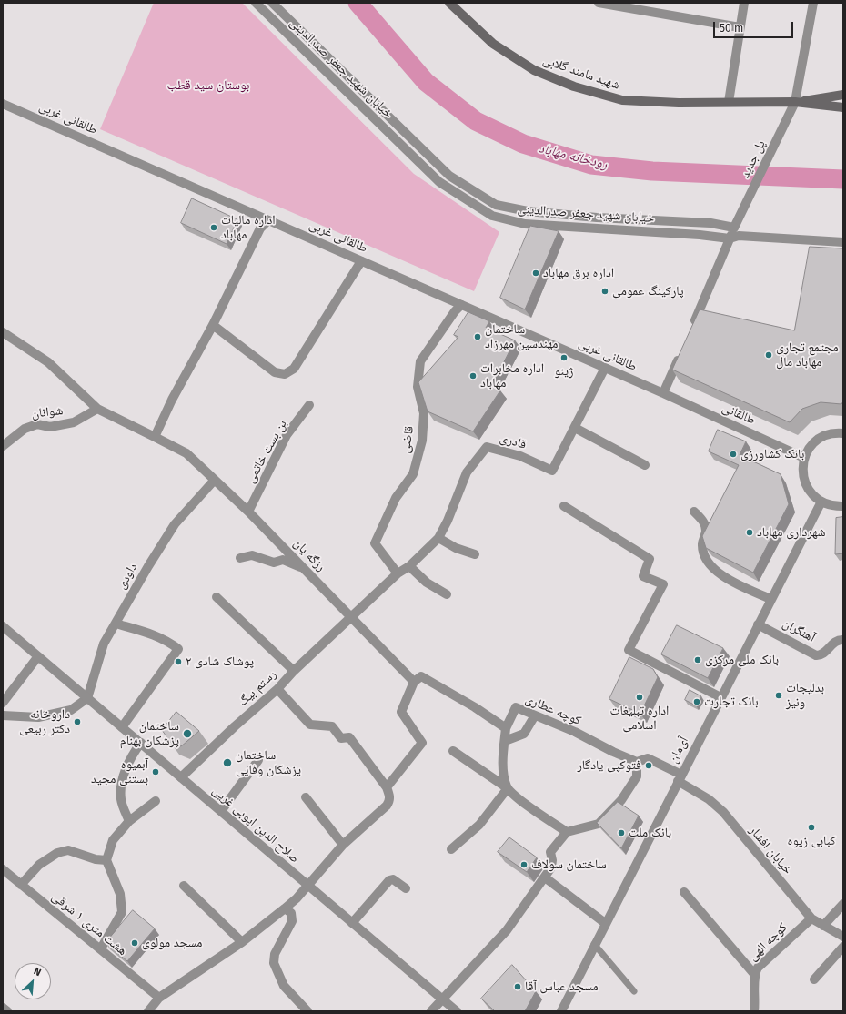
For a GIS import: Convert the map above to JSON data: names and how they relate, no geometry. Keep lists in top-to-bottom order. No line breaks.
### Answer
{"streets":{"main road":["شهید مامند گلابی"],"street":["خیابان شهید جعفر صدرالدینی","طالقانی غربی","پل جدید","شوانان","طالقانی","قاضی","قادری","بن بست خاتمی","رزگه یان","داودی","آهنگران","رستم بیگ","کوچه عطاری","آی‌مان","صلاح الدین ایوبی غریی","خیابان افشار","هشت متری ۱ شرقی","کوچه الهی"]},"crossings":[["خیابان شهید جعفر صدرالدینی","پل جدید"],["شهید مامند گلابی","پل جدید"],["طالقانی غربی","طالقانی"],["طالقانی غربی","قاضی"],["طالقانی غربی","قادری"],["شوانان","رزگه یان"],["قاضی","قادری"],["قاضی","رستم بیگ"],["قادری","رستم بیگ"],["بن بست خاتمی","رزگه یان"],["رزگه یان","داودی"],["رزگه یان","رستم بیگ"],["داودی","صلاح الدین ایوبی غریی"],["آهنگران","آی‌مان"],["رستم بیگ","صلاح الدین ایوبی غریی"],["کوچه عطاری","آی‌مان"],["کوچه عطاری","خیابان افشار"],["آی‌مان","خیابان افشار"],["خیابان افشار","کوچه الهی"]],"water":["رودخانه مهاباد"],"parks":["بوستان سید قطب"],"places":["اداره مالیات مهاباد","اداره برق مهاباد","پارکینگ عمومی","ساختمان مهندسین مهرزاد","مجتمع تجاری مهاباد مال","ژینو","اداره مخابرات مهاباد","بانک کشاورزی","شهرداری مهاباد","بانک ملی مرکزی","پوشاک شادی ۲","بدلیجات ونیز","اداره تبلیغات اسلامی","بانک تجارت","داروخانه دکتر ربیعی","ساختمان پزشکان بهنام","ساختمان پزشکان وفایی","فتوکپی یادگار","آبمیوه بستنی مجید","کبابى زیوه","بانک ملت","ساختمان سولاف","مسجد مولوی","مسجد عباس آقا"],"scale_bar":"50 m","north":"top right"}
